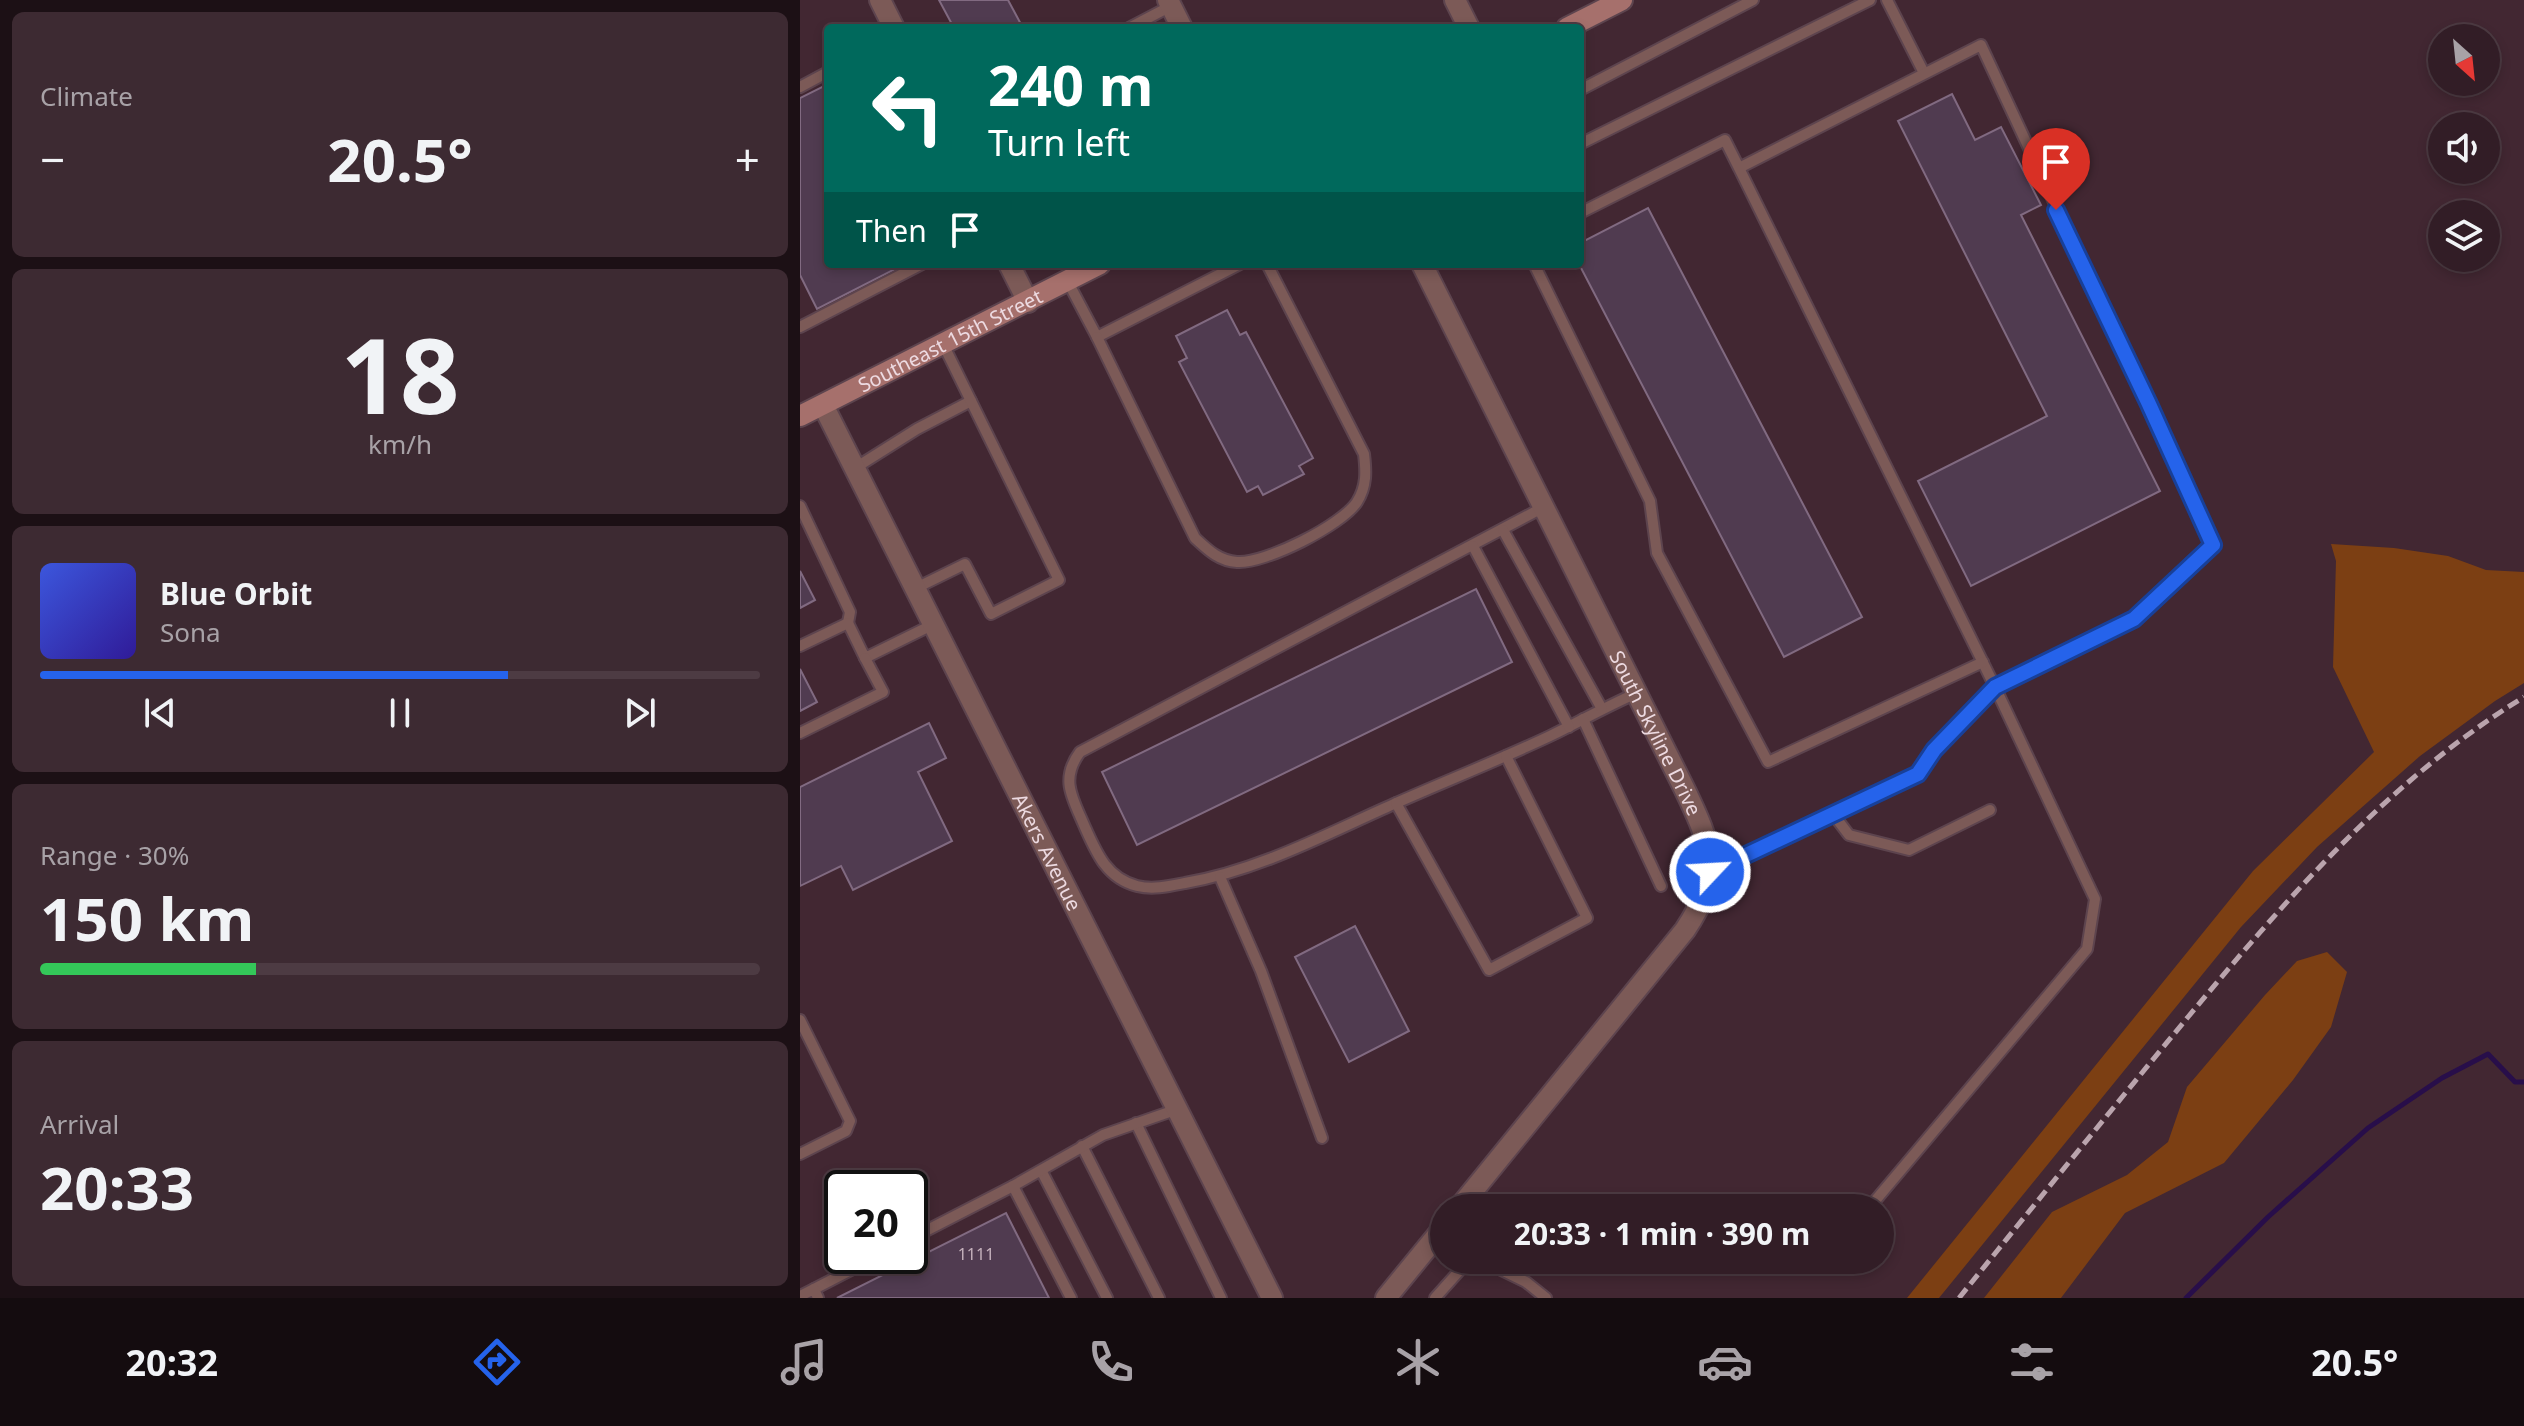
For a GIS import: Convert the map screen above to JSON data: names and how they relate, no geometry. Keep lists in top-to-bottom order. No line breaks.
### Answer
{"streets":{"main road":["Southeast 15th Street"],"street":["South Skyline Drive","Akers Avenue"]},"crossings":[["Southeast 15th Street","Akers Avenue"]],"house_numbers":["1111"],"north":"bottom right","page":{"tile":["Climate",["18","km/h"],["Range · 30%","150 km"],["Arrival","20:33"]],"turn":["240 m","Turn left"],"heat":["−","20.5°","+"],"then":"Then","song":["Blue Orbit","Sona"],"limit":"20","trip":"20:33 · 1 min · 390 m","tabs":["20:32","20.5°"]}}
